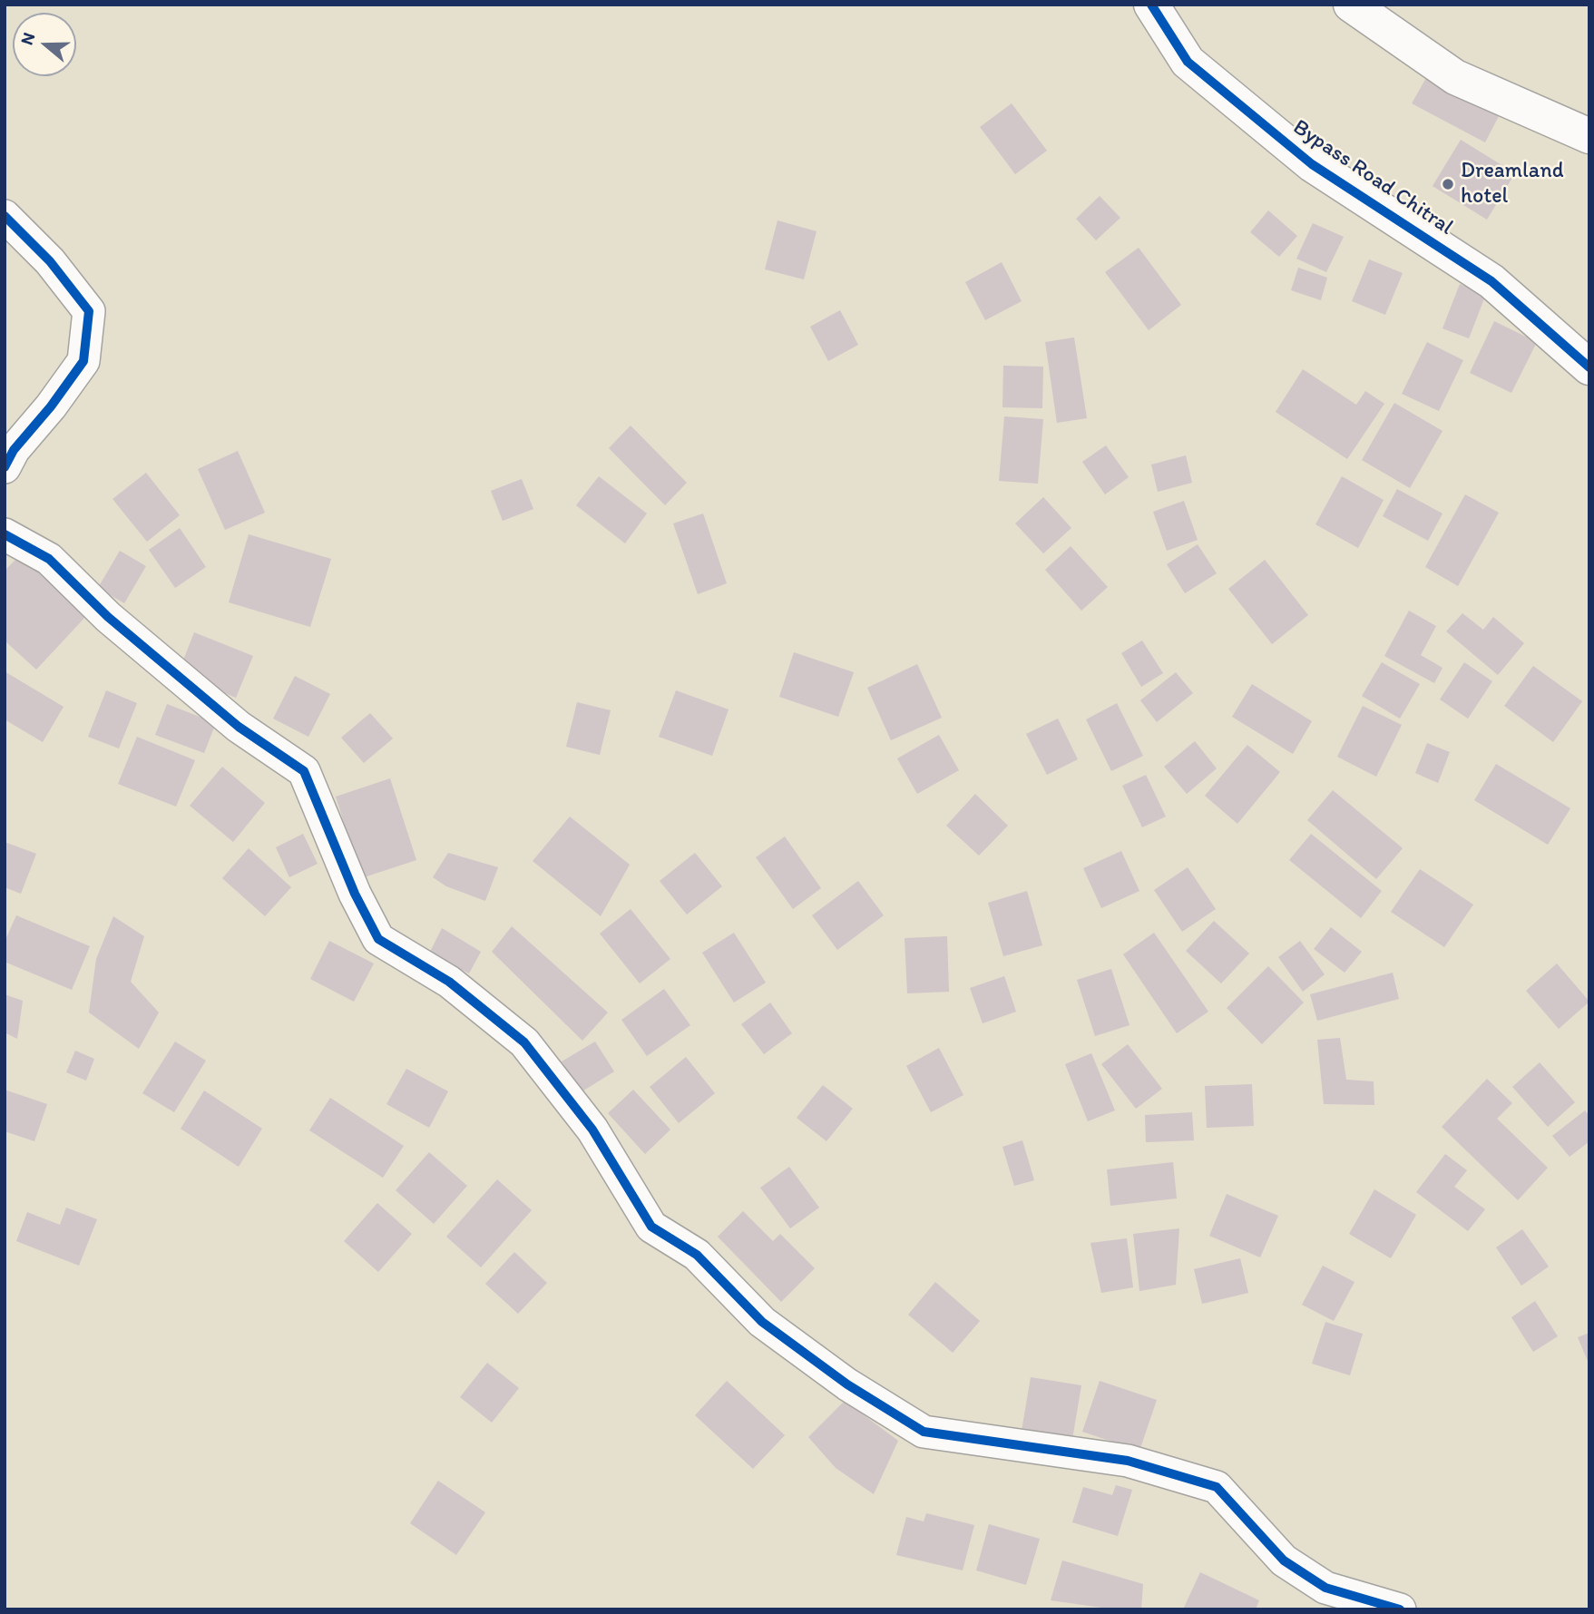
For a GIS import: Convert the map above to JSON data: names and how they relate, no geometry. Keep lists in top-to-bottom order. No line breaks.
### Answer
{"streets":{"street":["Bypass Road Chitral"]},"places":["Dreamland hotel"],"north":"left"}
